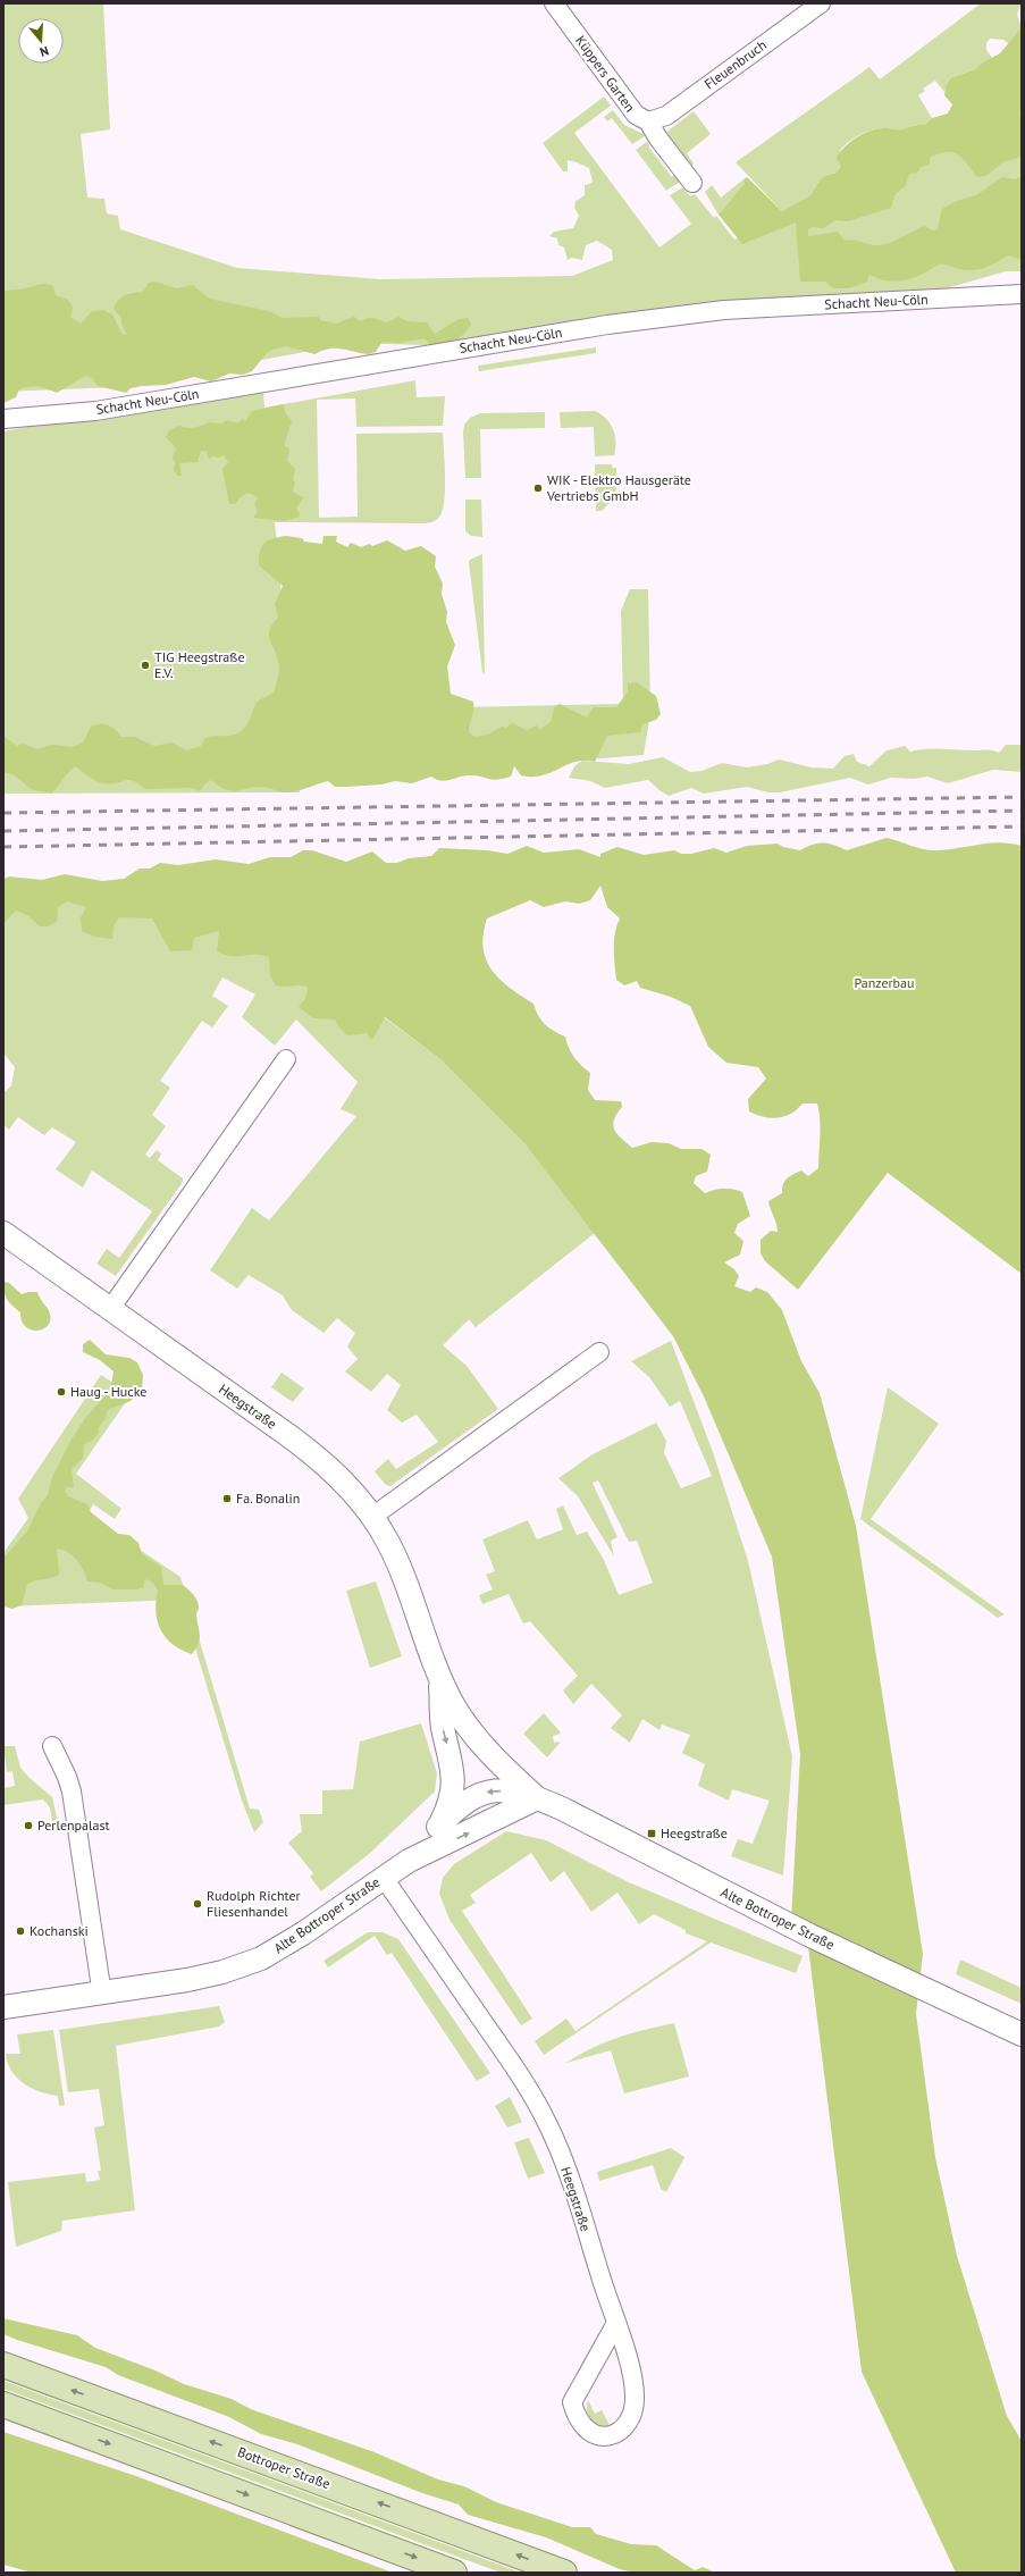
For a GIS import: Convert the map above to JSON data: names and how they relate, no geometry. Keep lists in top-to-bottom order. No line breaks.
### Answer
{"streets":{"main road":["Bottroper Straße"],"street":["Fleuenbruch","Küppers Garten","Schacht Neu-Cöln","Heegstraße","Alte Bottroper Straße"]},"crossings":[["Fleuenbruch","Küppers Garten"],["Heegstraße","Alte Bottroper Straße"]],"parks":["Panzerbau"],"places":{"other":["WIK - Elektro Hausgeräte Vertriebs GmbH","TIG Heegstraße E.V.","Haug - Hucke","Fa. Bonalin","Perlenpalast","Rudolph Richter Fliesenhandel","Kochanski"],"transit":["Heegstraße"]},"north":"bottom"}
